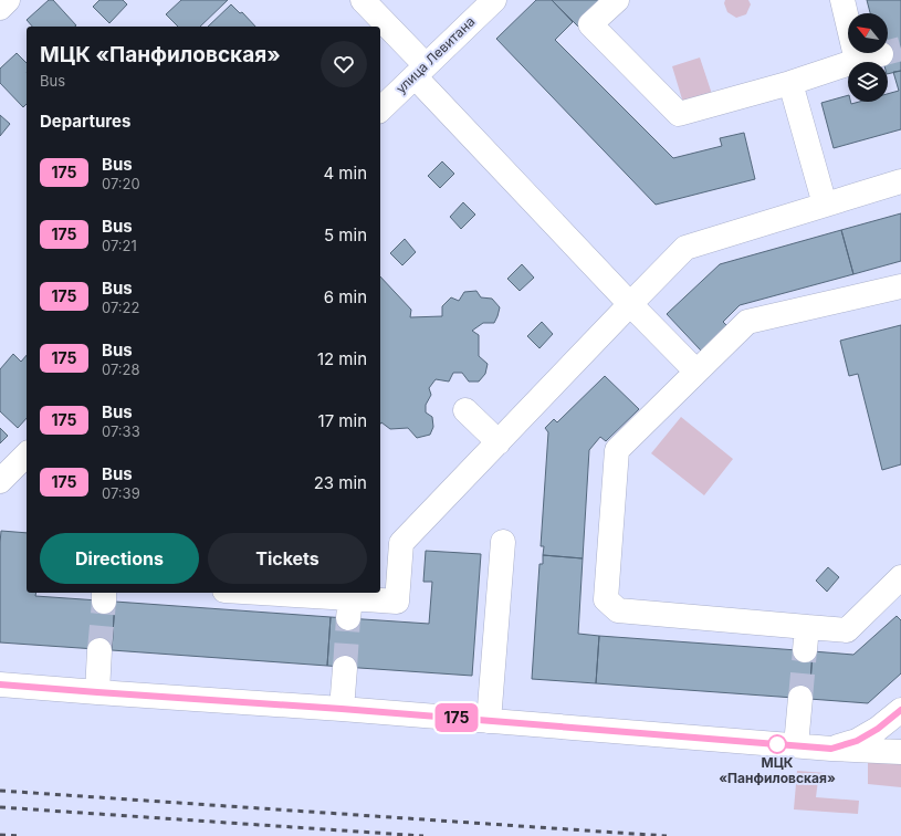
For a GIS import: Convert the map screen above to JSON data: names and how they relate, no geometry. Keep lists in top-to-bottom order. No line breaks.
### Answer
{"streets":{"street":["улица Левитана"]},"places":["МЦК «Панфиловская»"],"lines":["bus line 175"],"north":"top left","page":{"on_map":"175","heading":[["МЦК «Панфиловская»","Bus"],"Departures"],"list":[{"mark":"175","name":"Bus","note":"07:20","value":"4 min"},{"mark":"175","name":"Bus","note":"07:21","value":"5 min"},{"mark":"175","name":"Bus","note":"07:22","value":"6 min"},{"mark":"175","name":"Bus","note":"07:28","value":"12 min"},{"mark":"175","name":"Bus","note":"07:33","value":"17 min"},{"mark":"175","name":"Bus","note":"07:39","value":"23 min"}],"buttons":["Directions","Tickets"]}}
